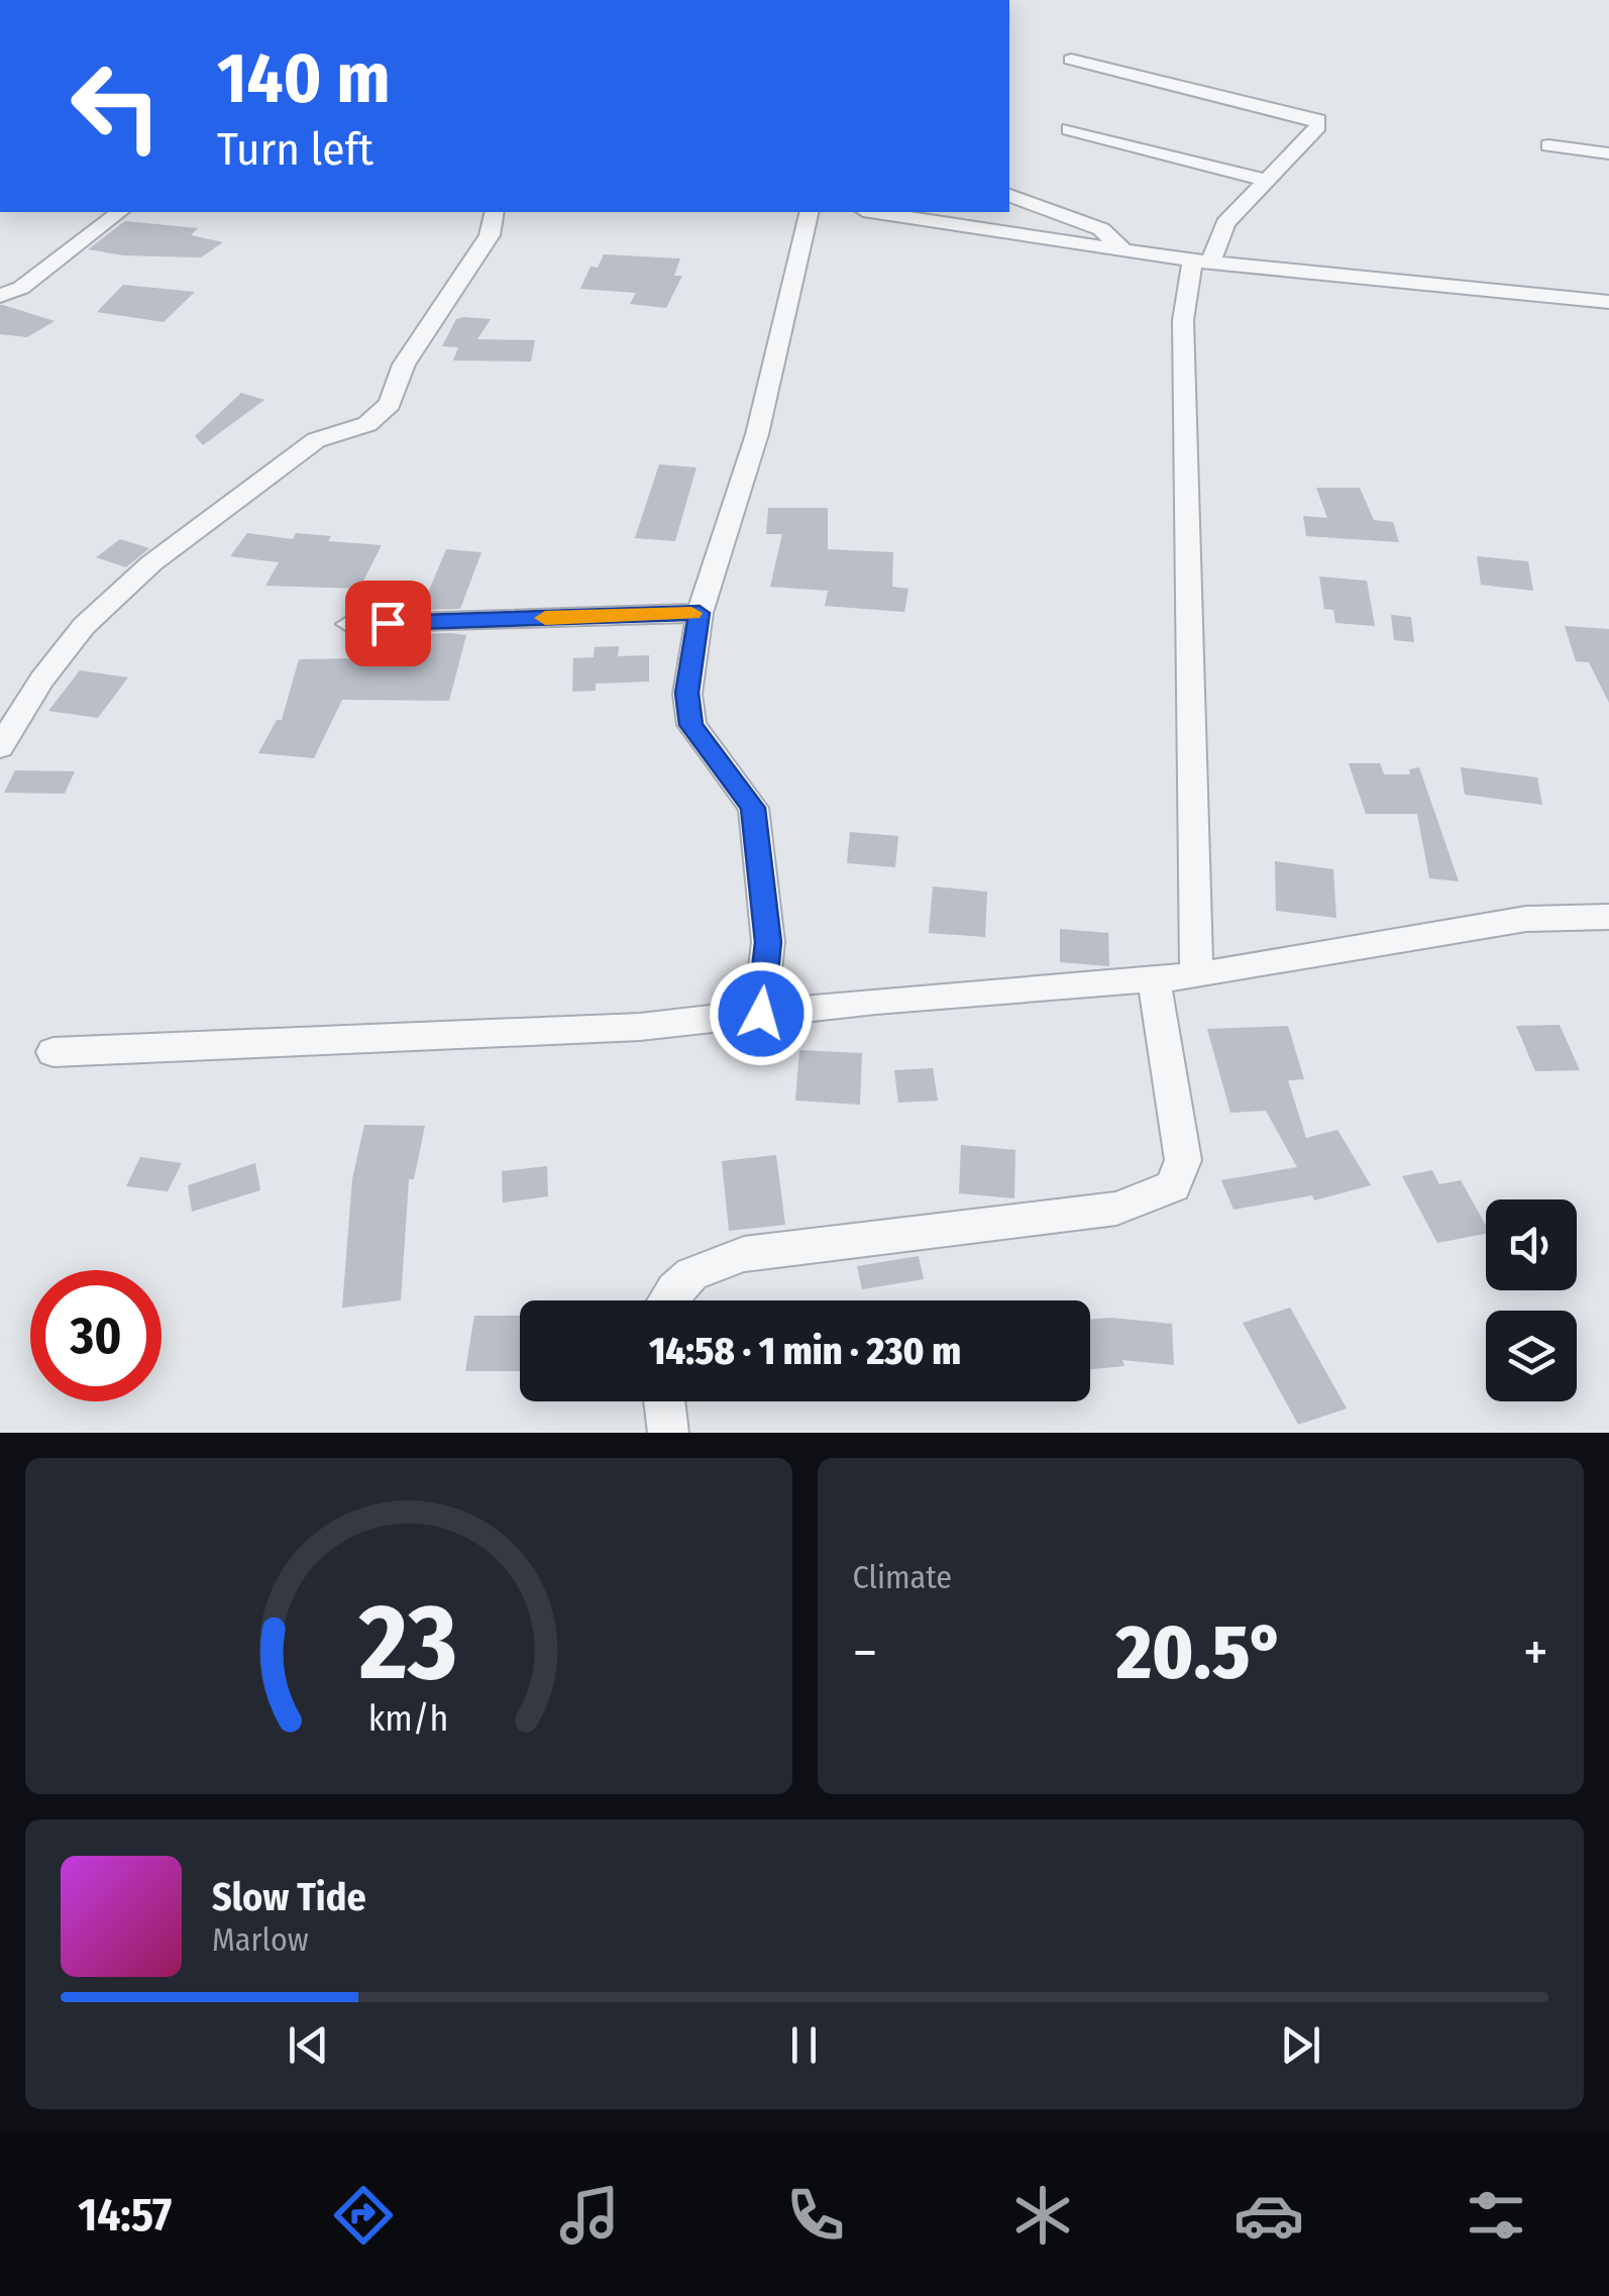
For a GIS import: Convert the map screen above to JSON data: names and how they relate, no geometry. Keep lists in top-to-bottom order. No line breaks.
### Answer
{"page":{"turn":["140 m","Turn left"],"limit":"30","trip":"14:58 · 1 min · 230 m","tile":"Climate","heat":["−","20.5°","+"],"song":["Slow Tide","Marlow"],"tabs":"14:57","gauge":["23","km/h"]}}
